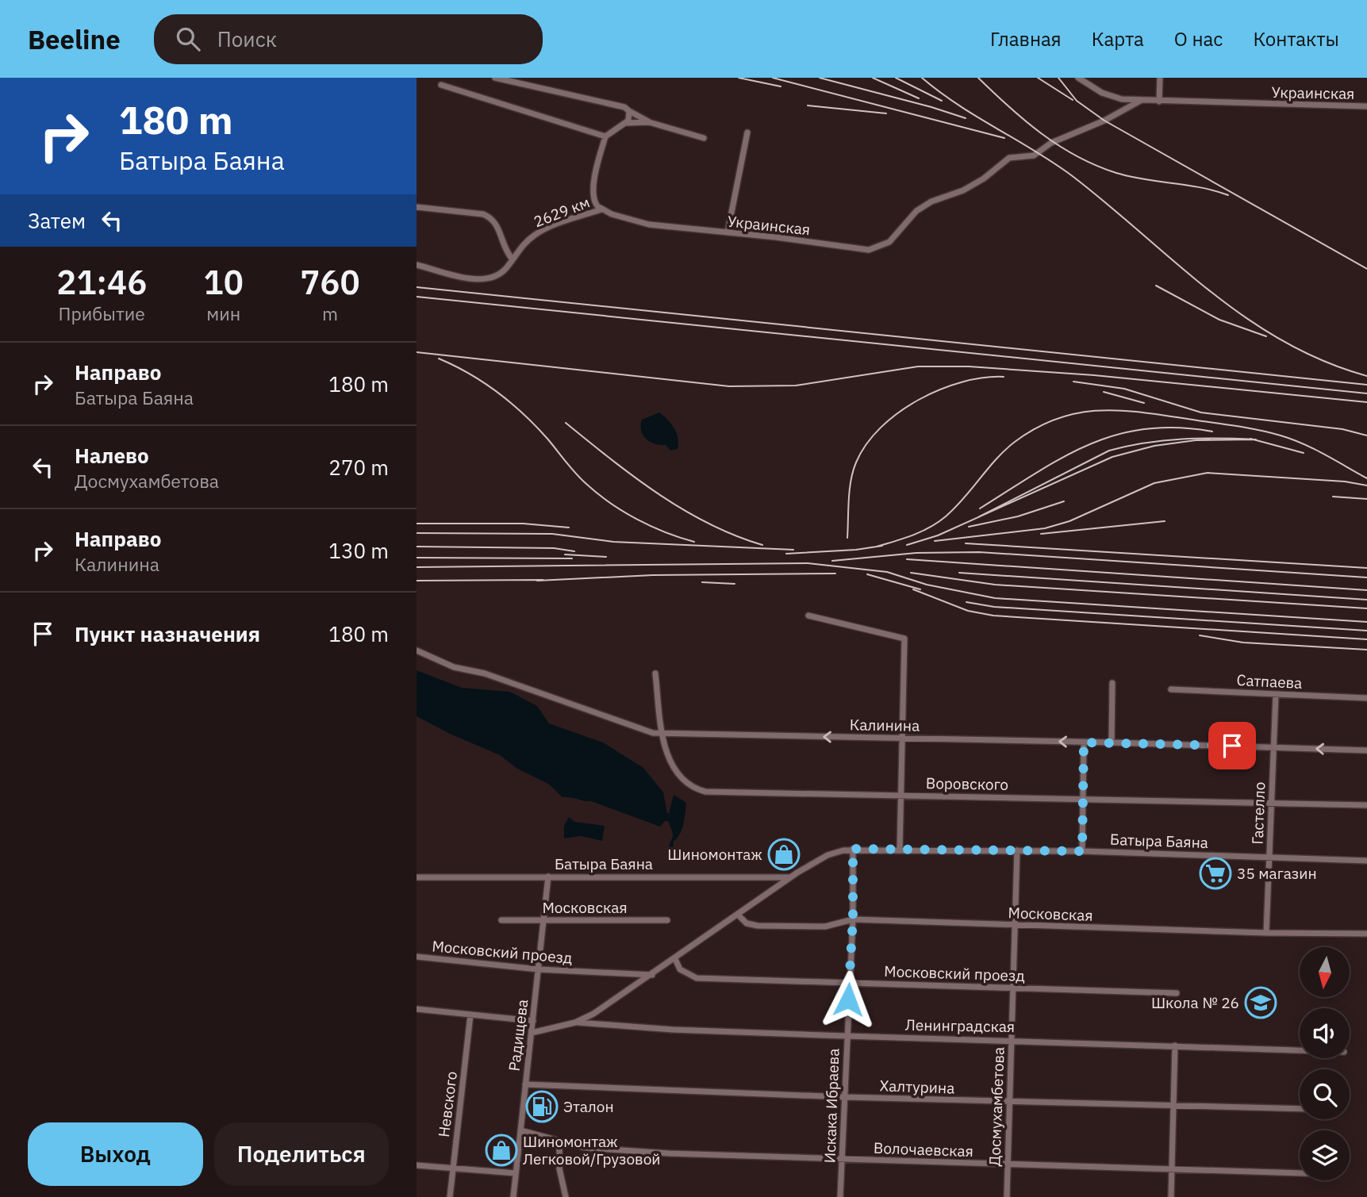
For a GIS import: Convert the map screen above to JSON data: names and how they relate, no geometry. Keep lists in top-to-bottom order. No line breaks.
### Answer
{"streets":{"street":["Украинская","2629 км","Сатпаева","Калинина","Воровского","Гастелло","Батыра Баяна","Московская","Московский проезд","Ленинградская","Радищева","Халтурина","Невского","Искака Ибраева","Досмухамбетова","Волочаевская"]},"crossings":[["Украинская","2629 км"],["Сатпаева","Гастелло"],["Калинина","Воровского"],["Калинина","Гастелло"],["Воровского","Гастелло"],["Гастелло","Батыра Баяна"],["Гастелло","Московская"],["Батыра Баяна","Московская"],["Батыра Баяна","Московский проезд"],["Батыра Баяна","Ленинградская"],["Батыра Баяна","Радищева"],["Батыра Баяна","Искака Ибраева"],["Батыра Баяна","Досмухамбетова"],["Московская","Радищева"],["Московская","Искака Ибраева"],["Московская","Досмухамбетова"],["Московский проезд","Радищева"],["Московский проезд","Искака Ибраева"],["Московский проезд","Досмухамбетова"],["Ленинградская","Искака Ибраева"],["Ленинградская","Досмухамбетова"],["Радищева","Халтурина"],["Радищева","Волочаевская"],["Халтурина","Искака Ибраева"],["Халтурина","Досмухамбетова"],["Искака Ибраева","Волочаевская"],["Досмухамбетова","Волочаевская"]],"one_way":["Калинина"],"places":{"shop":["Шиномонтаж","Шиномонтаж Легковой/Грузовой"],"supermarket":["35 магазин"],"school or university":["Школа № 26"],"fuel station":["Эталон"]},"north":"bottom","page":{"header":"Beeline","search":"Поиск","nav":["Главная","Карта","О нас","Контакты"],"turn":["180 m","Батыра Баяна"],"then":"Затем","eta":["21:46","Прибытие","10","мин","760","m"],"list":[{"name":"Направо","note":"Батыра Баяна","value":"180 m"},{"name":"Налево","note":"Досмухамбетова","value":"270 m"},{"name":"Направо","note":"Калинина","value":"130 m"},{"name":"Пункт назначения","value":"180 m"}],"buttons":["Выход","Поделиться"]}}
